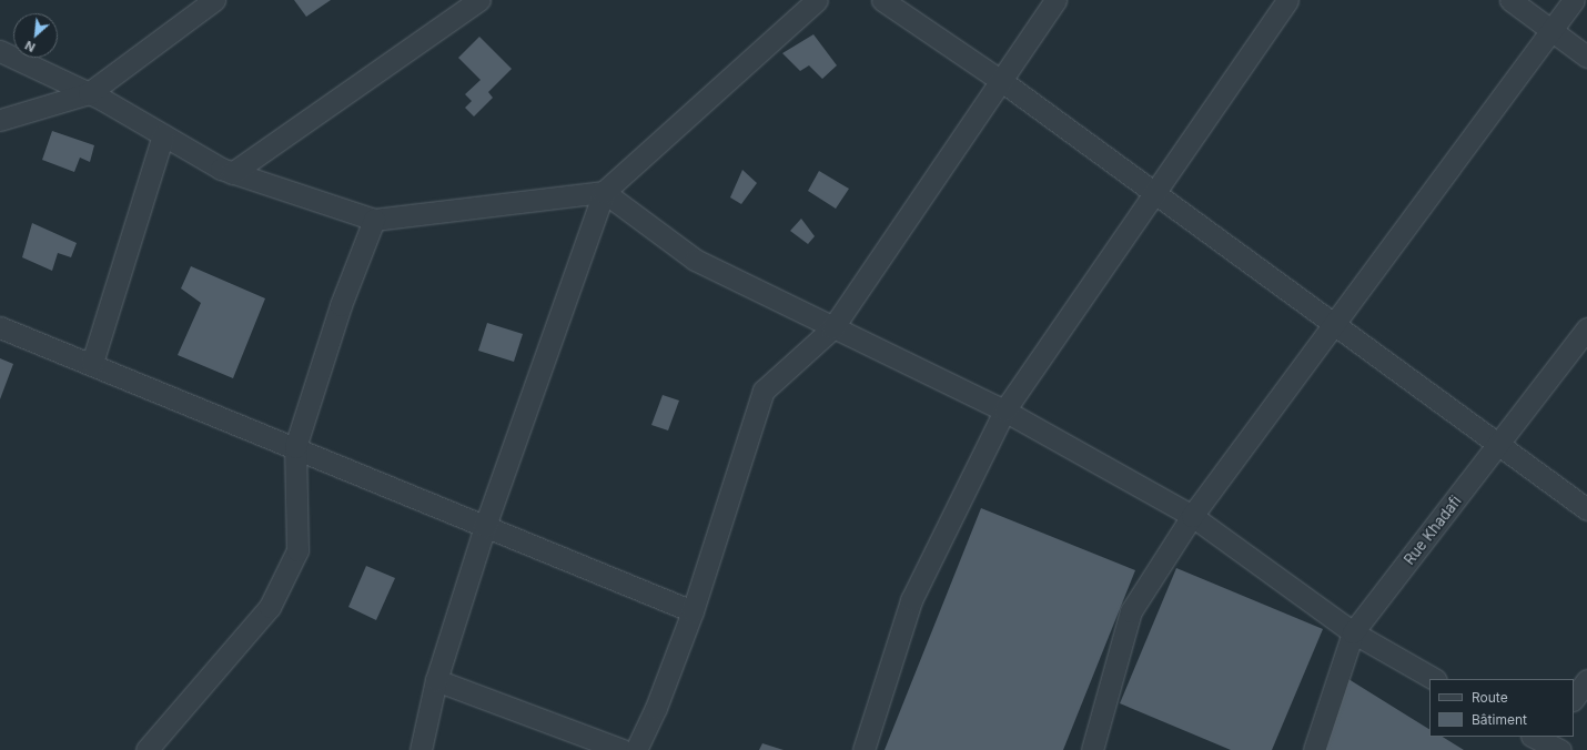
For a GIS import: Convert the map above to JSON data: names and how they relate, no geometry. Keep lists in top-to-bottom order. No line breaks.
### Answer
{"streets":{"street":["Rue Khadafi"]},"legend":["Route","Bâtiment"],"north":"bottom left"}
